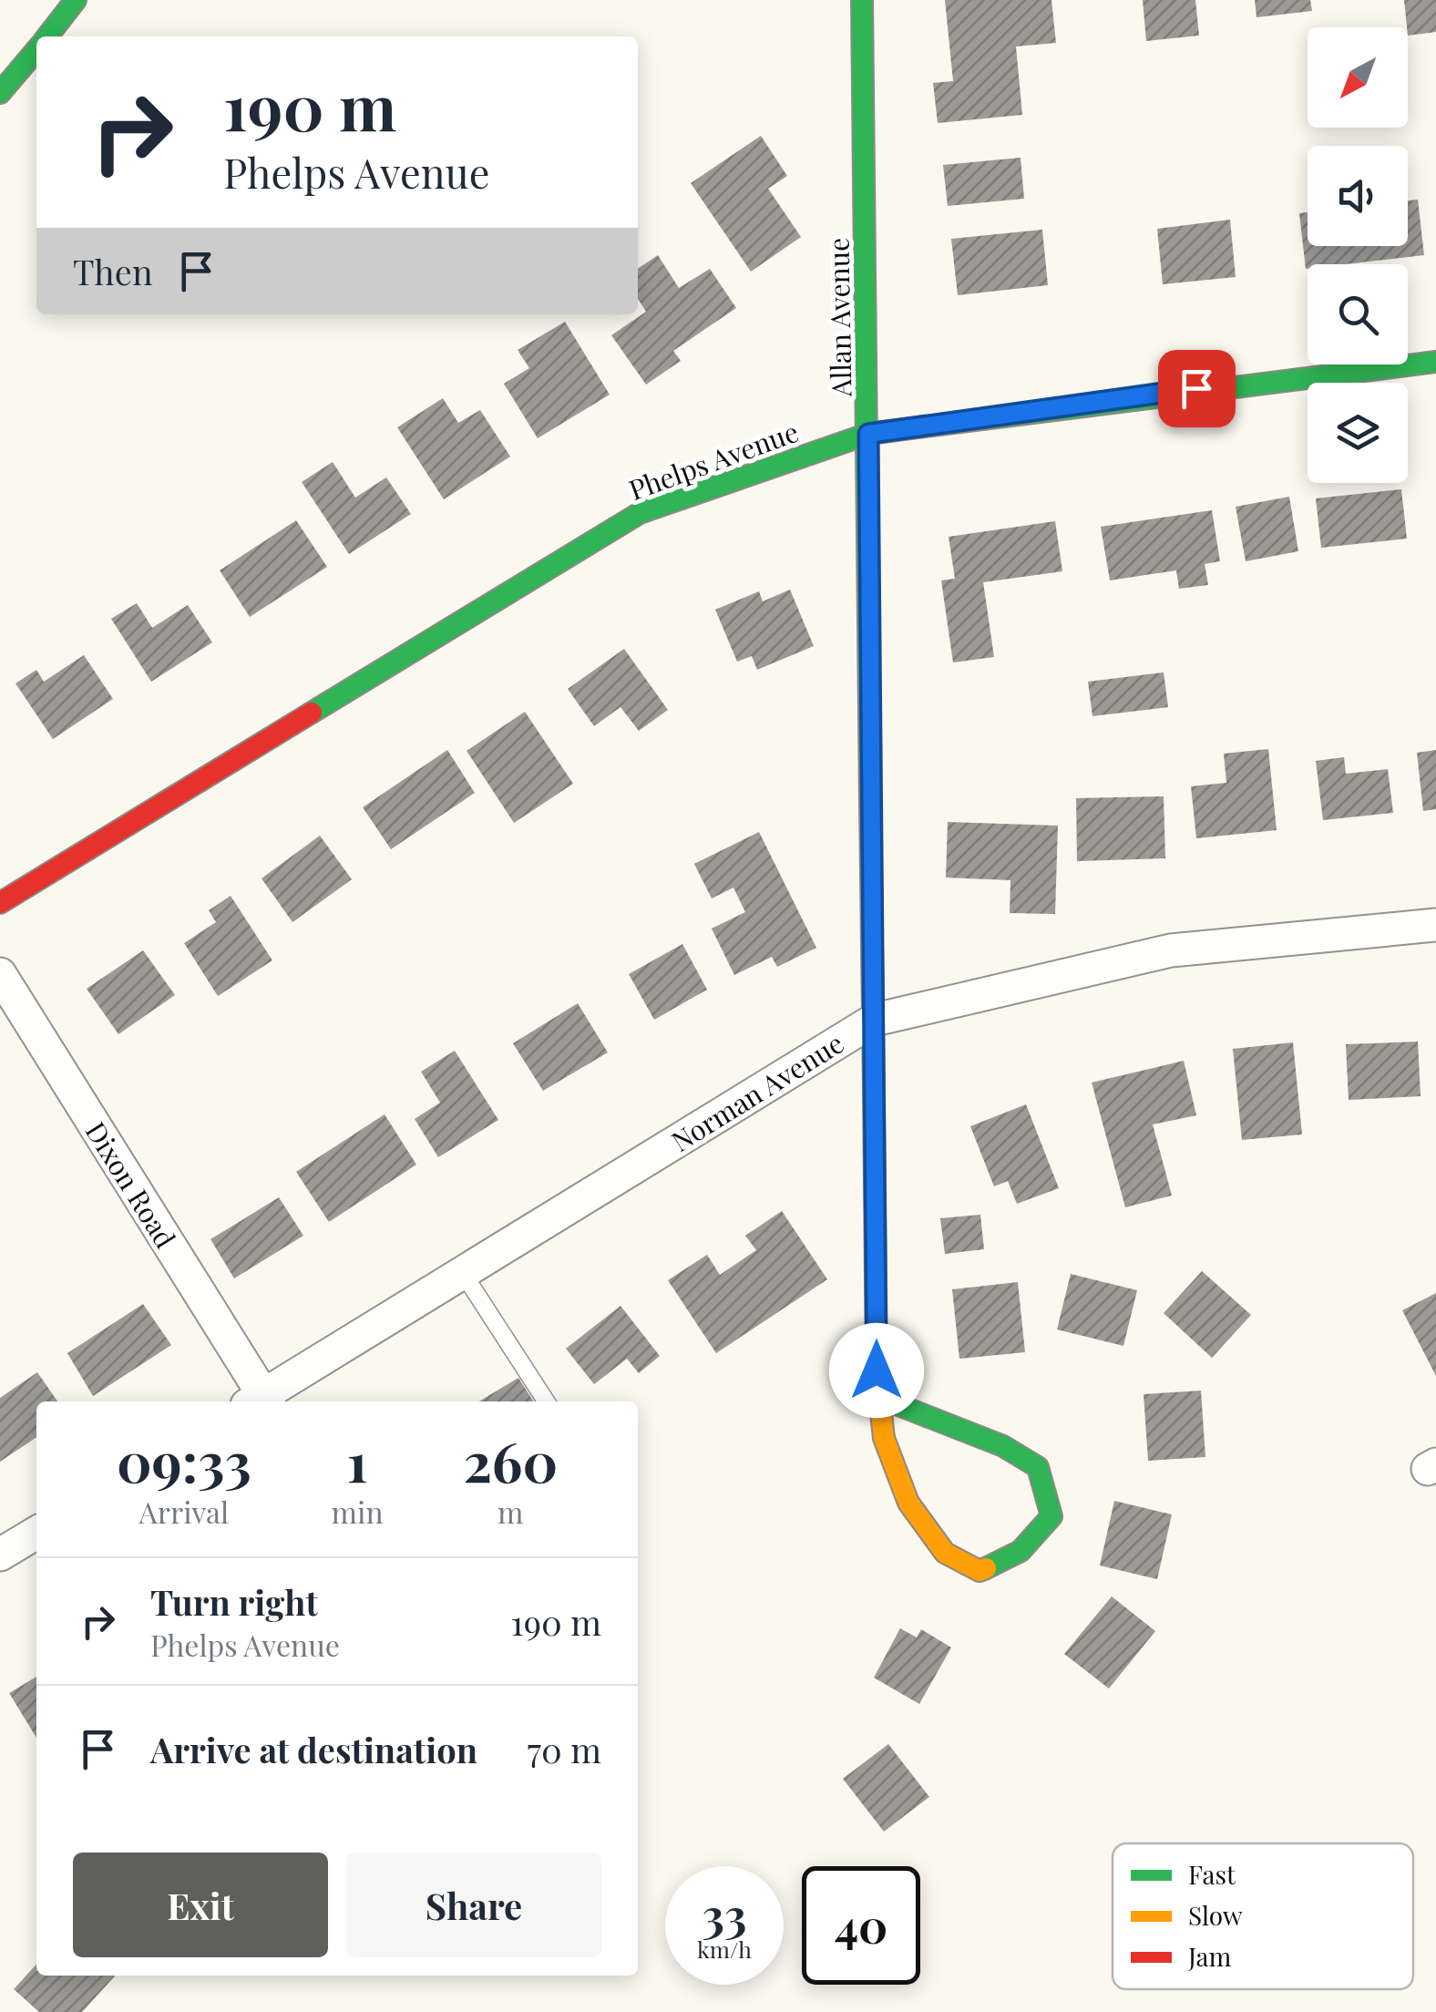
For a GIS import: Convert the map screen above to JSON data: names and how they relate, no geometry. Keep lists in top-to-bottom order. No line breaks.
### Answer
{"streets":{"main road":["Allan Avenue","Phelps Avenue"],"street":["Norman Avenue","Dixon Road"]},"crossings":[["Allan Avenue","Phelps Avenue"],["Allan Avenue","Norman Avenue"]],"legend":["Fast","Slow","Jam"],"north":"bottom left","page":{"turn":["190 m","Phelps Avenue"],"then":"Then","eta":["09:33","Arrival","1","min","260","m"],"list":[{"name":"Turn right","note":"Phelps Avenue","value":"190 m"},{"name":"Arrive at destination","value":"70 m"}],"buttons":["Exit","Share"],"speed":"33 km/h","limit":"40"}}
